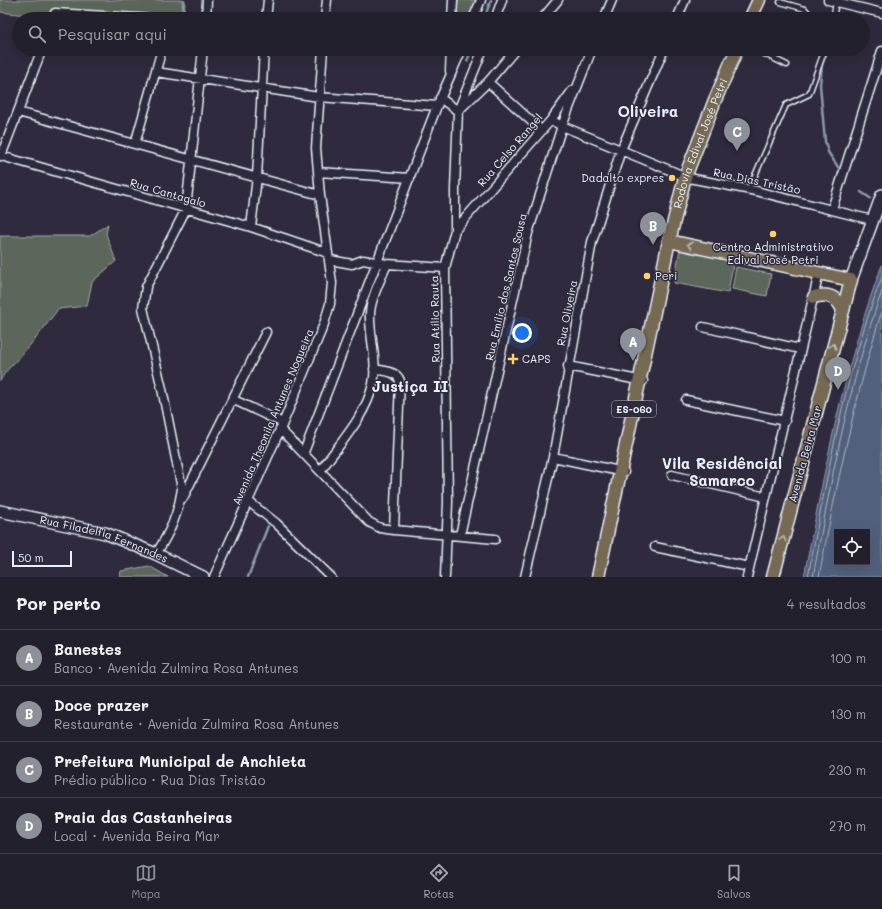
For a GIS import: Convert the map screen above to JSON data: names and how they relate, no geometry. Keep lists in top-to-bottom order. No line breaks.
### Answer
{"streets":{"main road":["Rodovia Edival José Petri","ES-060","Avenida Beira Mar","Rua Filadelfia Fernandes"],"street":["Rua Celso Rangel","Rua Dias Tristão","Rua Cantagalo","Rua Emílio dos Santos Sousa","Rua Oliveira","Rua Atílio Rauta","Avenida Theonila Antunes Nogueira"]},"crossings":[["Rodovia Edival José Petri","Rua Dias Tristão"],["Rodovia Edival José Petri","ES-060"],["Rua Celso Rangel","Rua Dias Tristão"],["Rua Celso Rangel","Rua Emílio dos Santos Sousa"],["Rua Celso Rangel","Rua Atílio Rauta"],["Rua Dias Tristão","Rua Emílio dos Santos Sousa"],["Rua Dias Tristão","Rua Oliveira"],["Rua Dias Tristão","Avenida Beira Mar"],["Rua Cantagalo","Avenida Theonila Antunes Nogueira"]],"one_way":["Avenida Beira Mar"],"districts":["Oliveira","Justiça II","Vila Residêncial Samarco"],"places":{"other":["Dadalto expres","Centro Administrativo Edival José Petri","Peri"],"health":["CAPS"]},"scale_bar":"50 m","page":{"search":"Pesquisar aqui","pins":["C","B","A","D"],"scale":"50 m","heading":["Por perto","4 resultados"],"list":[{"mark":"A","name":"Banestes","note":"Banco · Avenida Zulmira Rosa Antunes","value":"100 m"},{"mark":"B","name":"Doce prazer","note":"Restaurante · Avenida Zulmira Rosa Antunes","value":"130 m"},{"mark":"C","name":"Prefeitura Municipal de Anchieta","note":"Prédio público · Rua Dias Tristão","value":"230 m"},{"mark":"D","name":"Praia das Castanheiras","note":"Local · Avenida Beira Mar","value":"270 m"}],"nav":["Mapa","Rotas","Salvos"]}}
